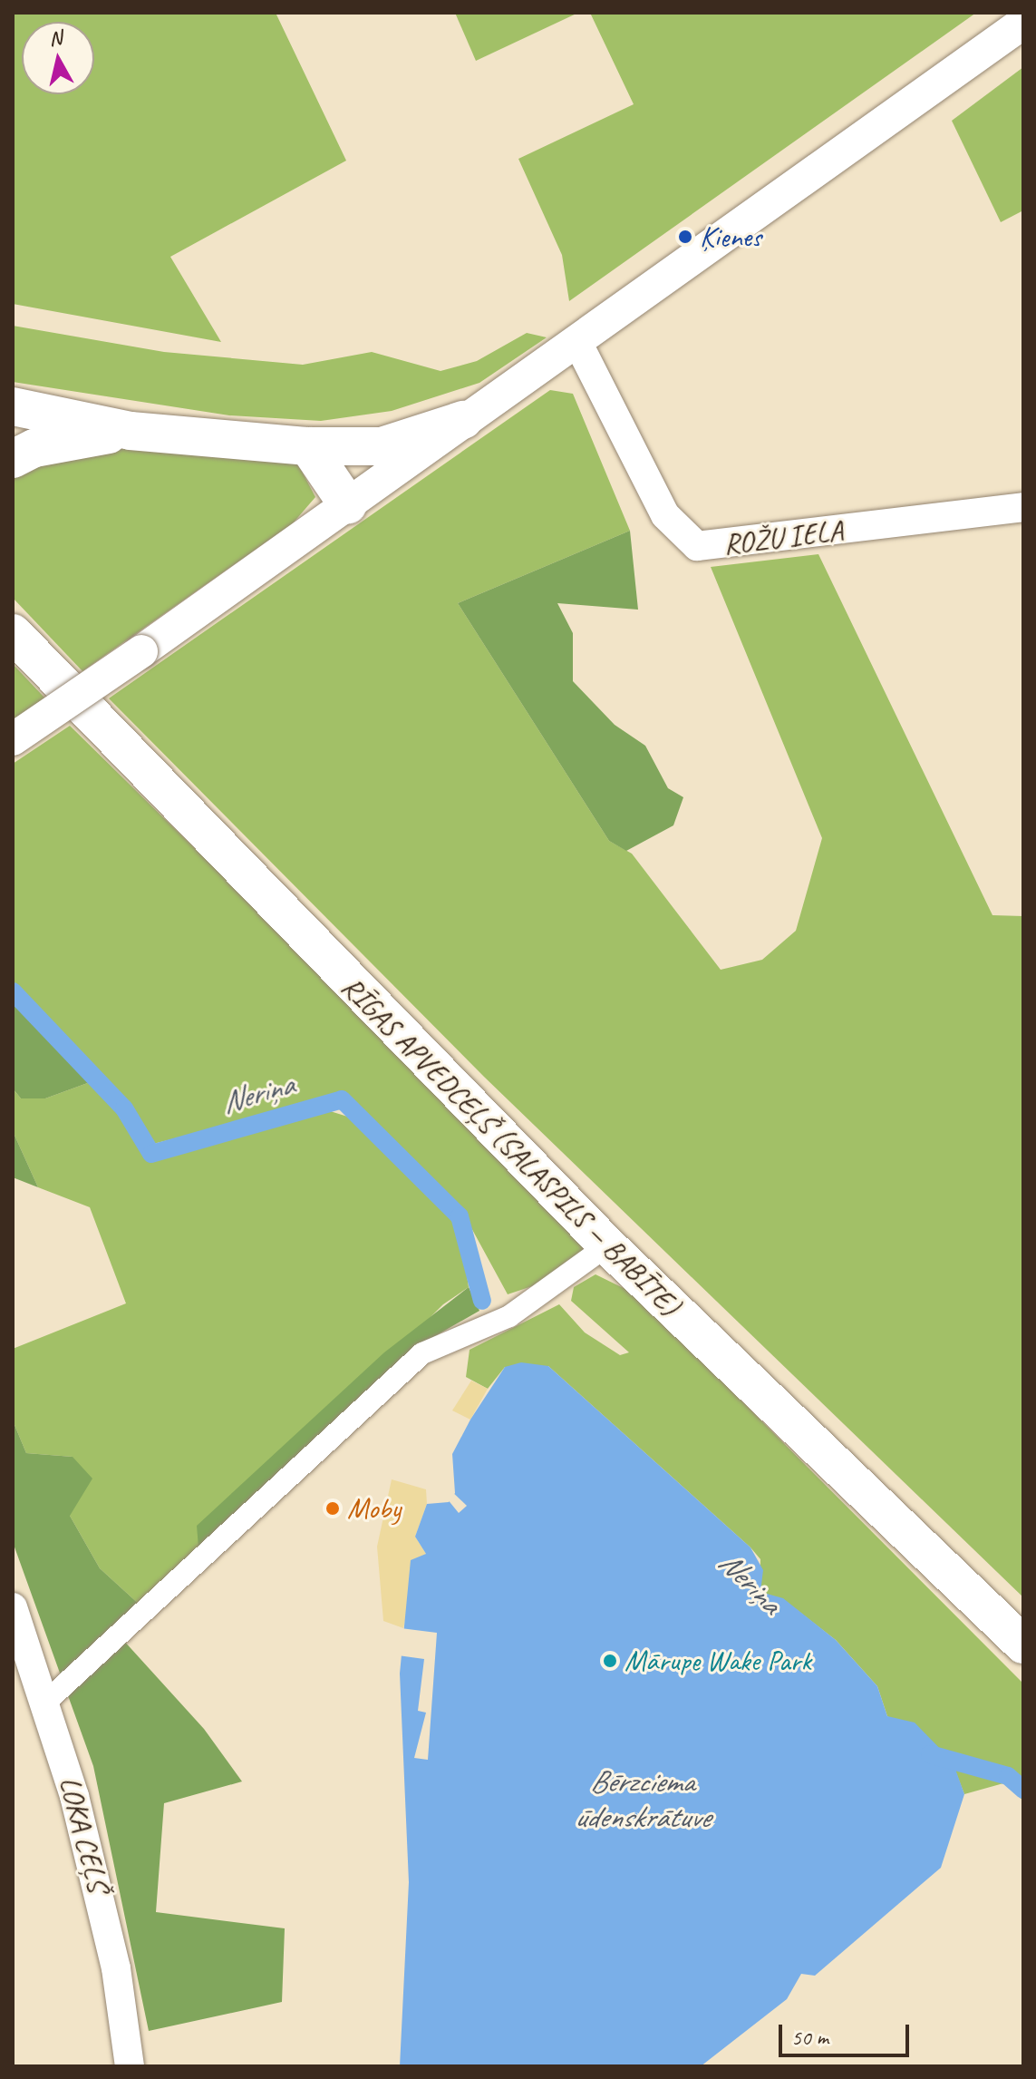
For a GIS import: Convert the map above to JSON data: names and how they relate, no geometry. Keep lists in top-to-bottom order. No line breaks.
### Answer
{"streets":{"highway":["RĪGAS APVEDCEĻŠ (SALASPILS — BABĪTE)"],"street":["ROŽU IELA","LOKA CEĻŠ"]},"water":["Neriņa","Bērzciema ūdenskrātuve"],"places":["Ķienes","Moby","Mārupe Wake Park"],"scale_bar":"50 m","north":"top"}
